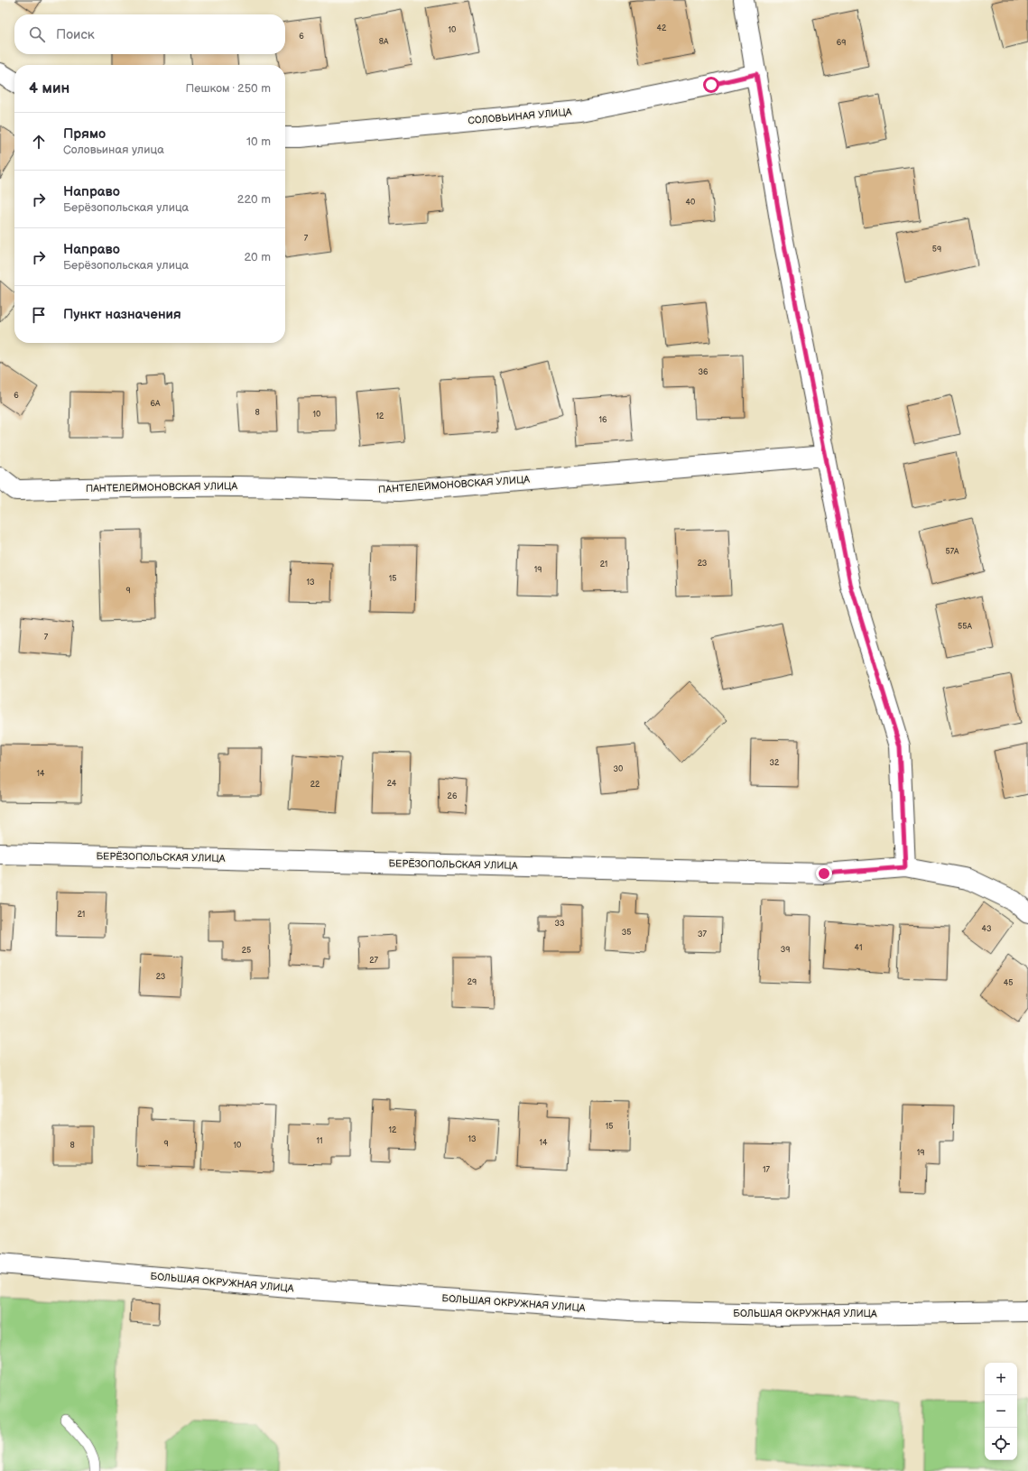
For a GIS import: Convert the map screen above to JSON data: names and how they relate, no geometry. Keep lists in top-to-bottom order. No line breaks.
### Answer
{"streets":{"street":["СОЛОВЬИНАЯ УЛИЦА","ПАНТЕЛЕЙМОНОВСКАЯ УЛИЦА","БЕРЁЗОПОЛЬСКАЯ УЛИЦА","БОЛЬШАЯ ОКРУЖНАЯ УЛИЦА"]},"house_numbers":["42","10","6","8А","69","40","7","59","36","6","6А","8","10","12","16","57А","23","21","19","15","13","9","55А","7","32","30","14","24","22","26","21","33","43","35","37","41","39","25","27","23","29","45","15","12","13","11","14","9","8","10","19","17"],"page":{"search":"Поиск","heading":["4 мин","Пешком · 250 m"],"list":[["Прямо","Соловьиная улица","10 m"],["Направо","Берёзопольская улица","220 m"],["Направо","Берёзопольская улица","20 m"],"Пункт назначения"],"map_buttons":["+","−"]}}
